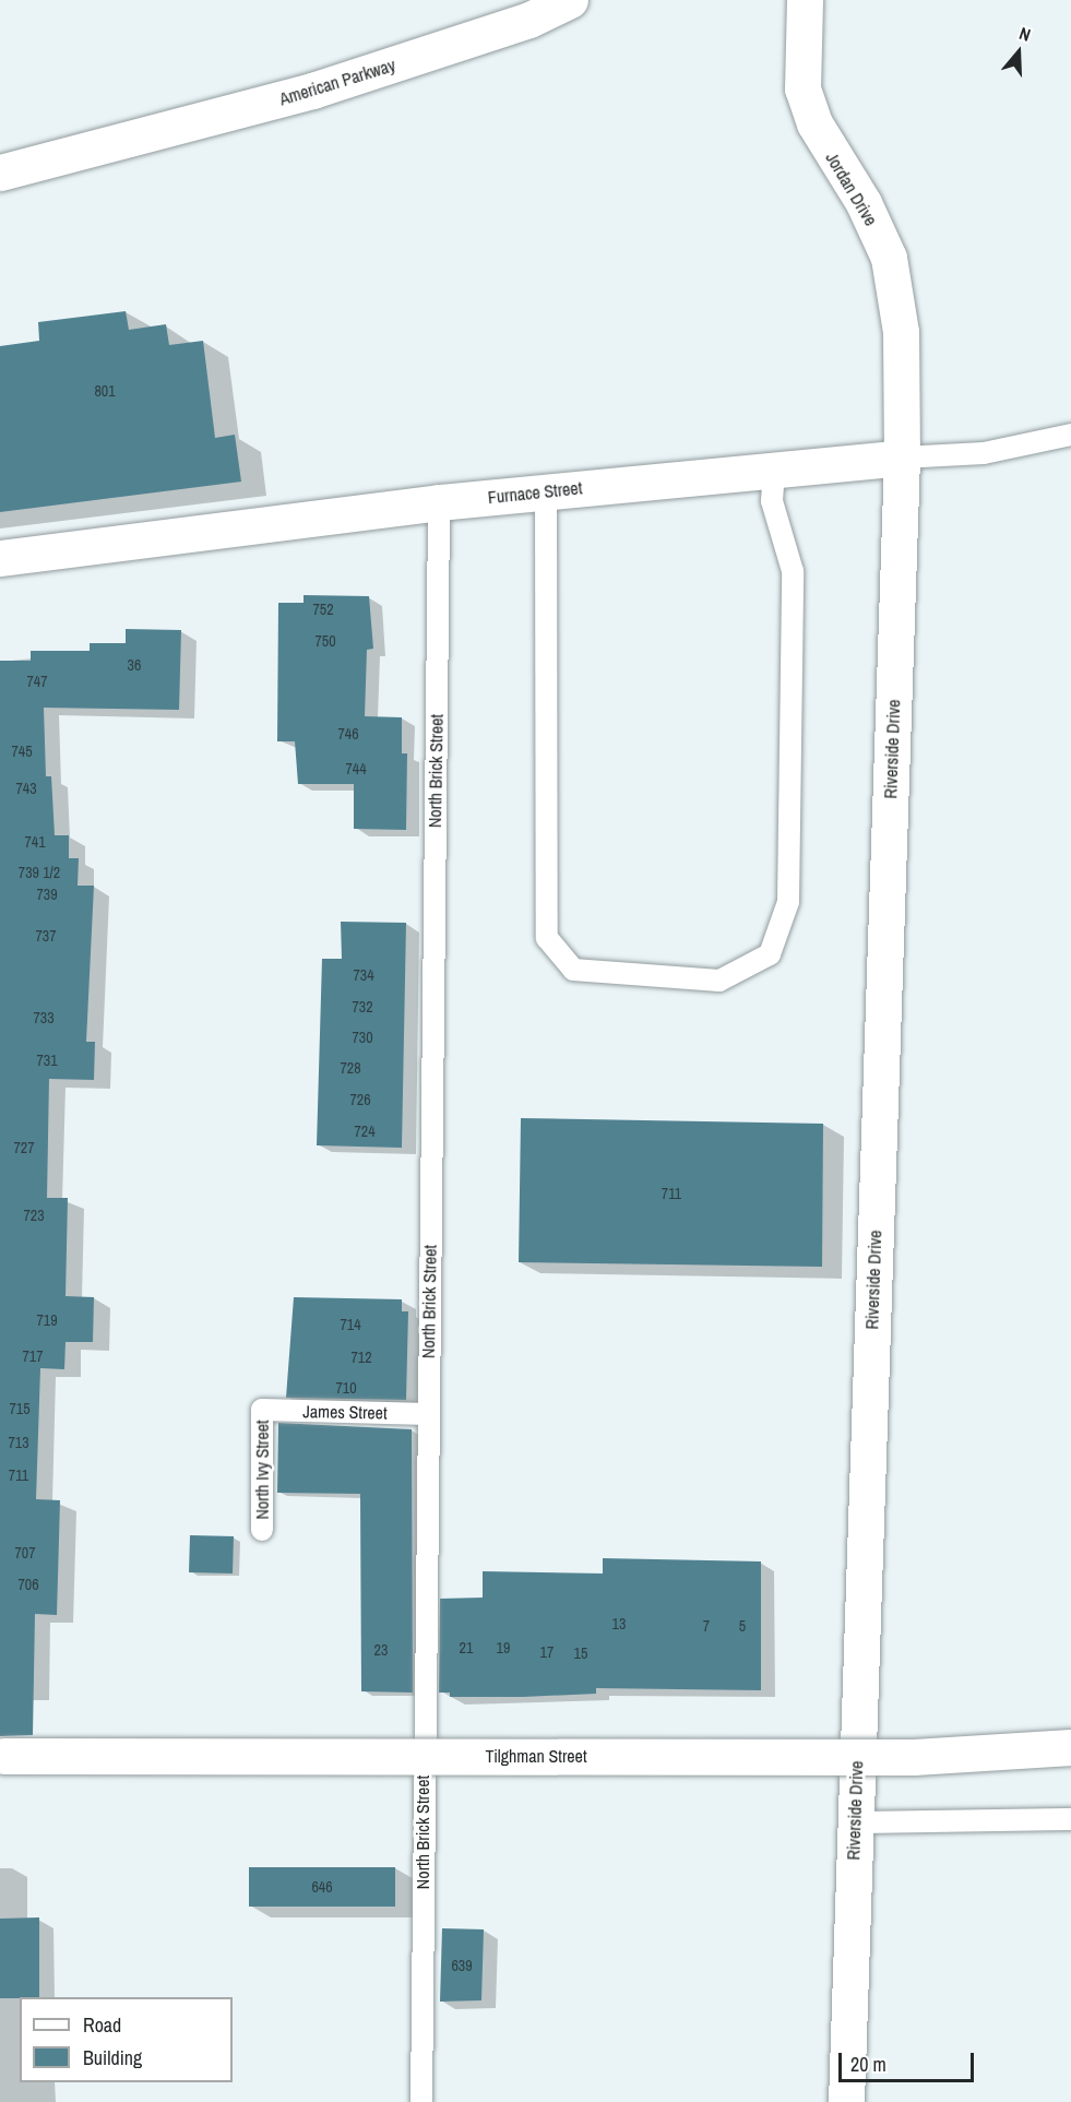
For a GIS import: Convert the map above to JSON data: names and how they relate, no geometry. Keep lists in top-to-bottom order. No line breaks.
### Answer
{"streets":{"street":["American Parkway","Jordan Drive","Furnace Street","Riverside Drive","Tilghman Street"],"lane":["North Brick Street","James Street","North Ivy Street"]},"crossings":[["Jordan Drive","Furnace Street"],["Jordan Drive","Riverside Drive"],["Furnace Street","Riverside Drive"],["Furnace Street","North Brick Street"],["North Brick Street","James Street"],["James Street","North Ivy Street"]],"house_numbers":["801","752","750","36","747","746","745","744","743","741","739 1/2","739","737","734","732","733","730","731","728","726","724","727","711","723","719","714","717","712","710","715","713","711","707","706","13","7","5","21","19","23","17","15","646","639"],"legend":["Road","Building"],"scale_bar":"20 m","north":"top"}
